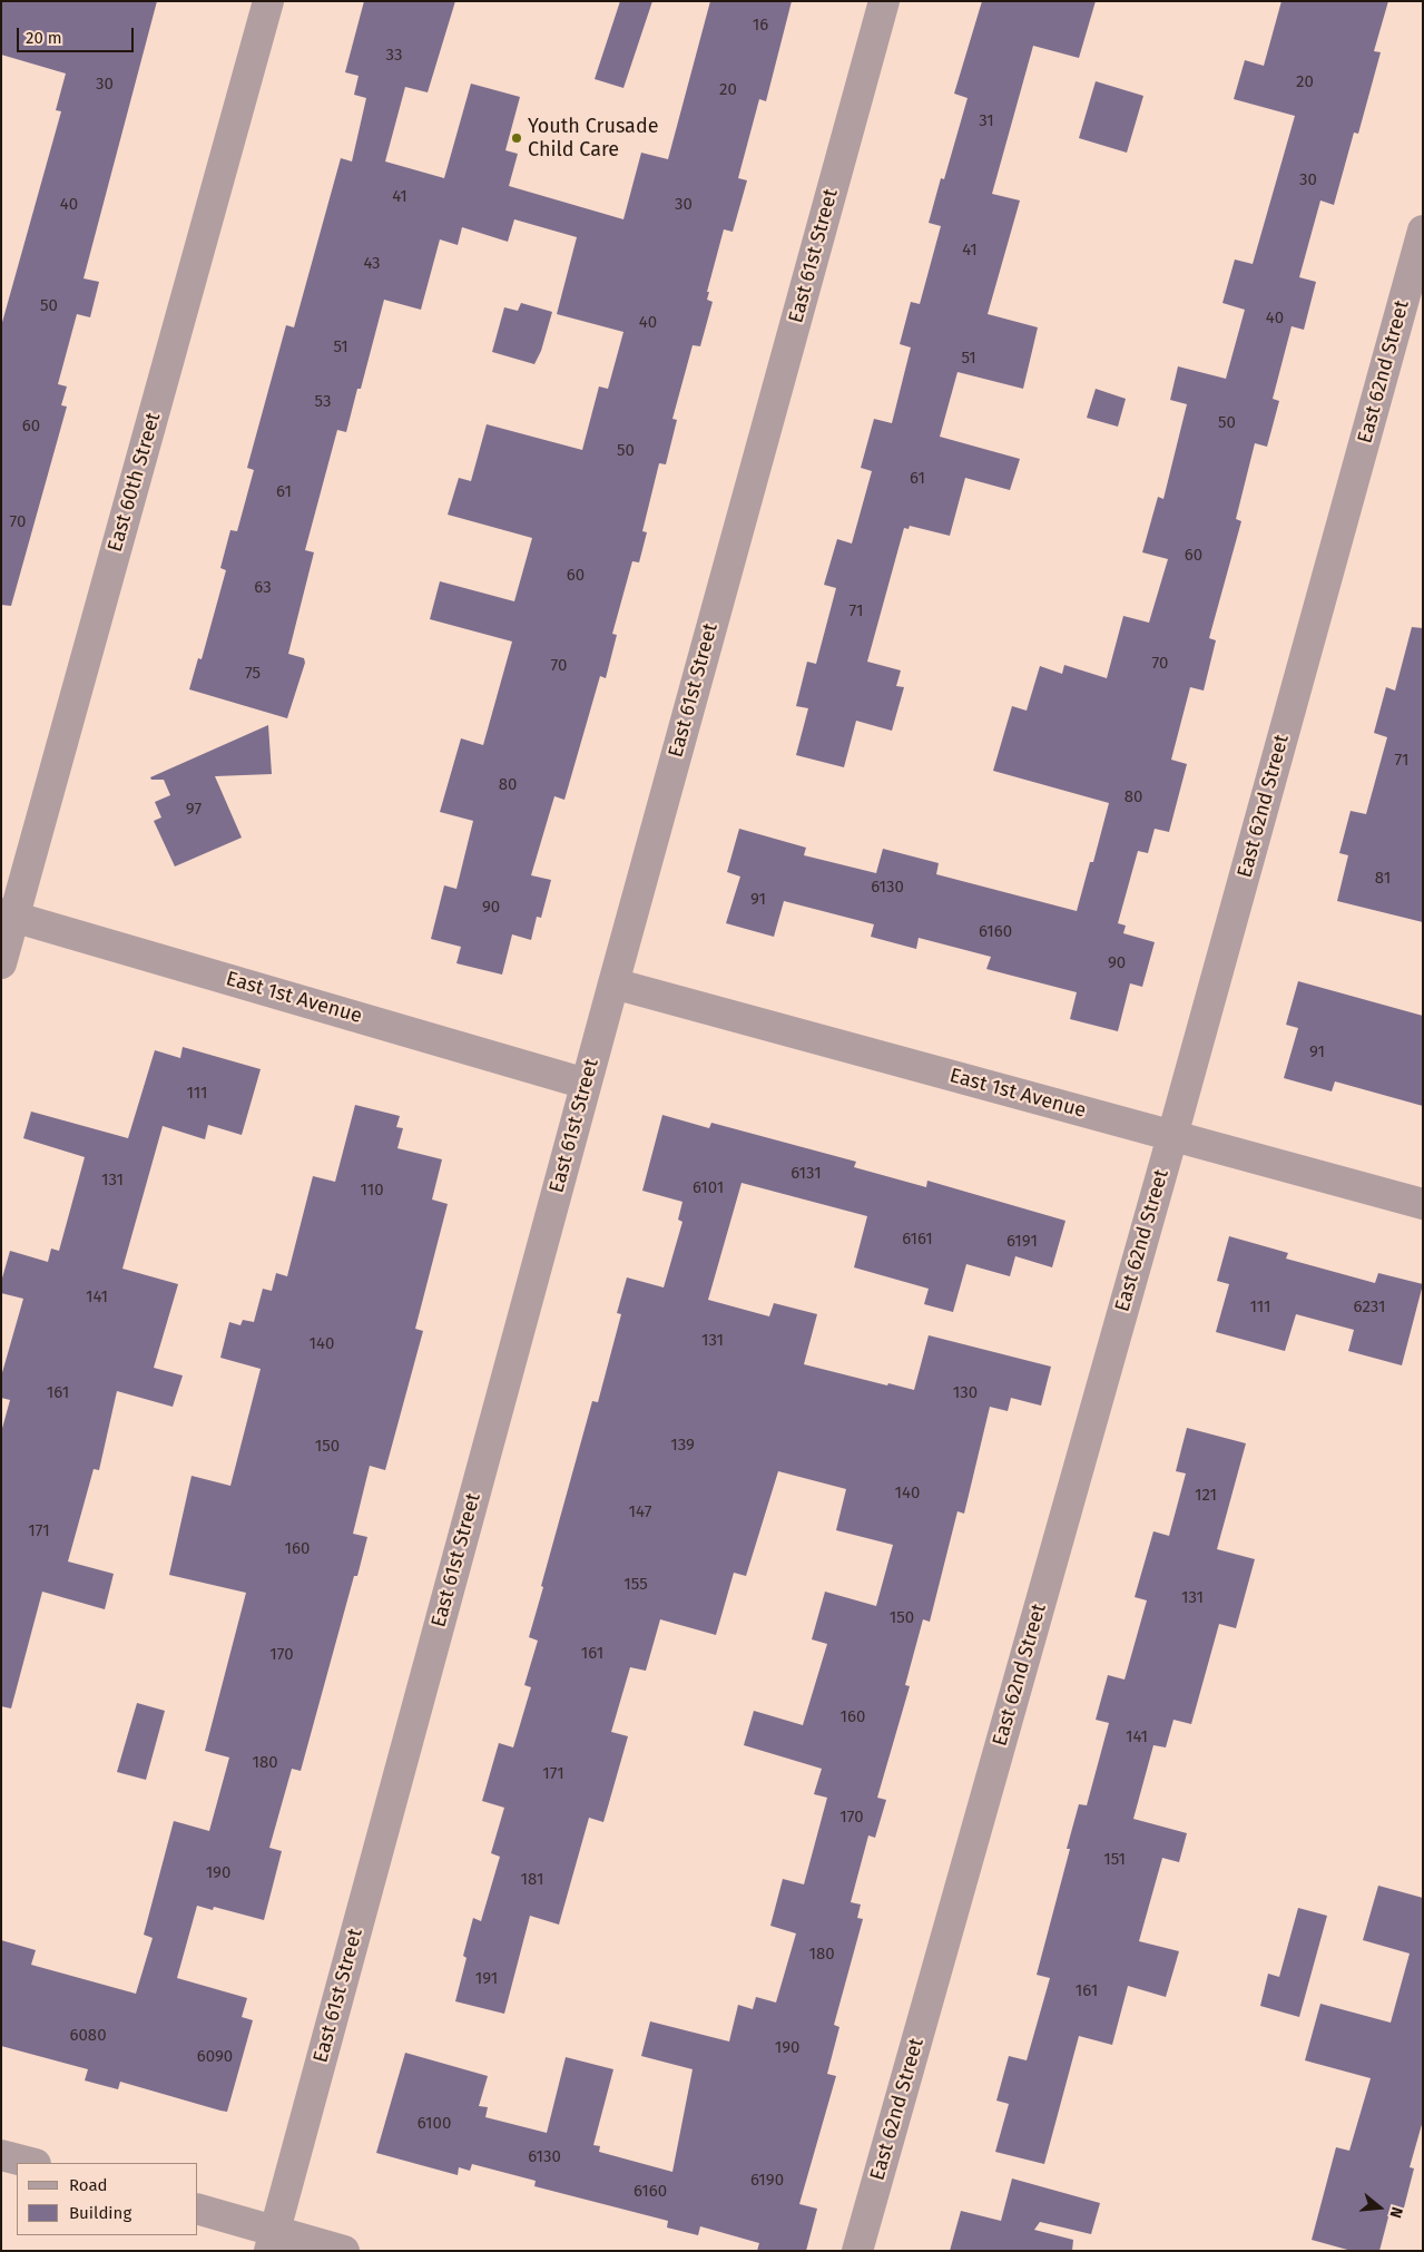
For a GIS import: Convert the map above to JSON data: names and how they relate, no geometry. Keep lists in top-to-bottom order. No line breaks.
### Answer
{"streets":{"street":["East 61st Street","East 62nd Street","East 60th Street","East 1st Avenue"]},"crossings":[["East 61st Street","East 1st Avenue"],["East 62nd Street","East 1st Avenue"],["East 60th Street","East 1st Avenue"]],"places":["Youth Crusade Child Care"],"house_numbers":["16","33","20","30","20","31","30","41","40","30","41","43","50","40","40","51","51","53","50","60","50","61","61","70","60","60","63","71","70","70","75","71","80","80","97","81","6130","91","90","6160","90","91","111","6131","131","6101","110","6161","6191","141","111","6231","131","140","161","130","139","150","140","121","147","171","160","155","131","150","161","170","160","141","180","171","170","151","190","181","180","191","161","6080","190","6090","6100","6130","6190","6160"],"legend":["Road","Building"],"scale_bar":"20 m","north":"right"}
